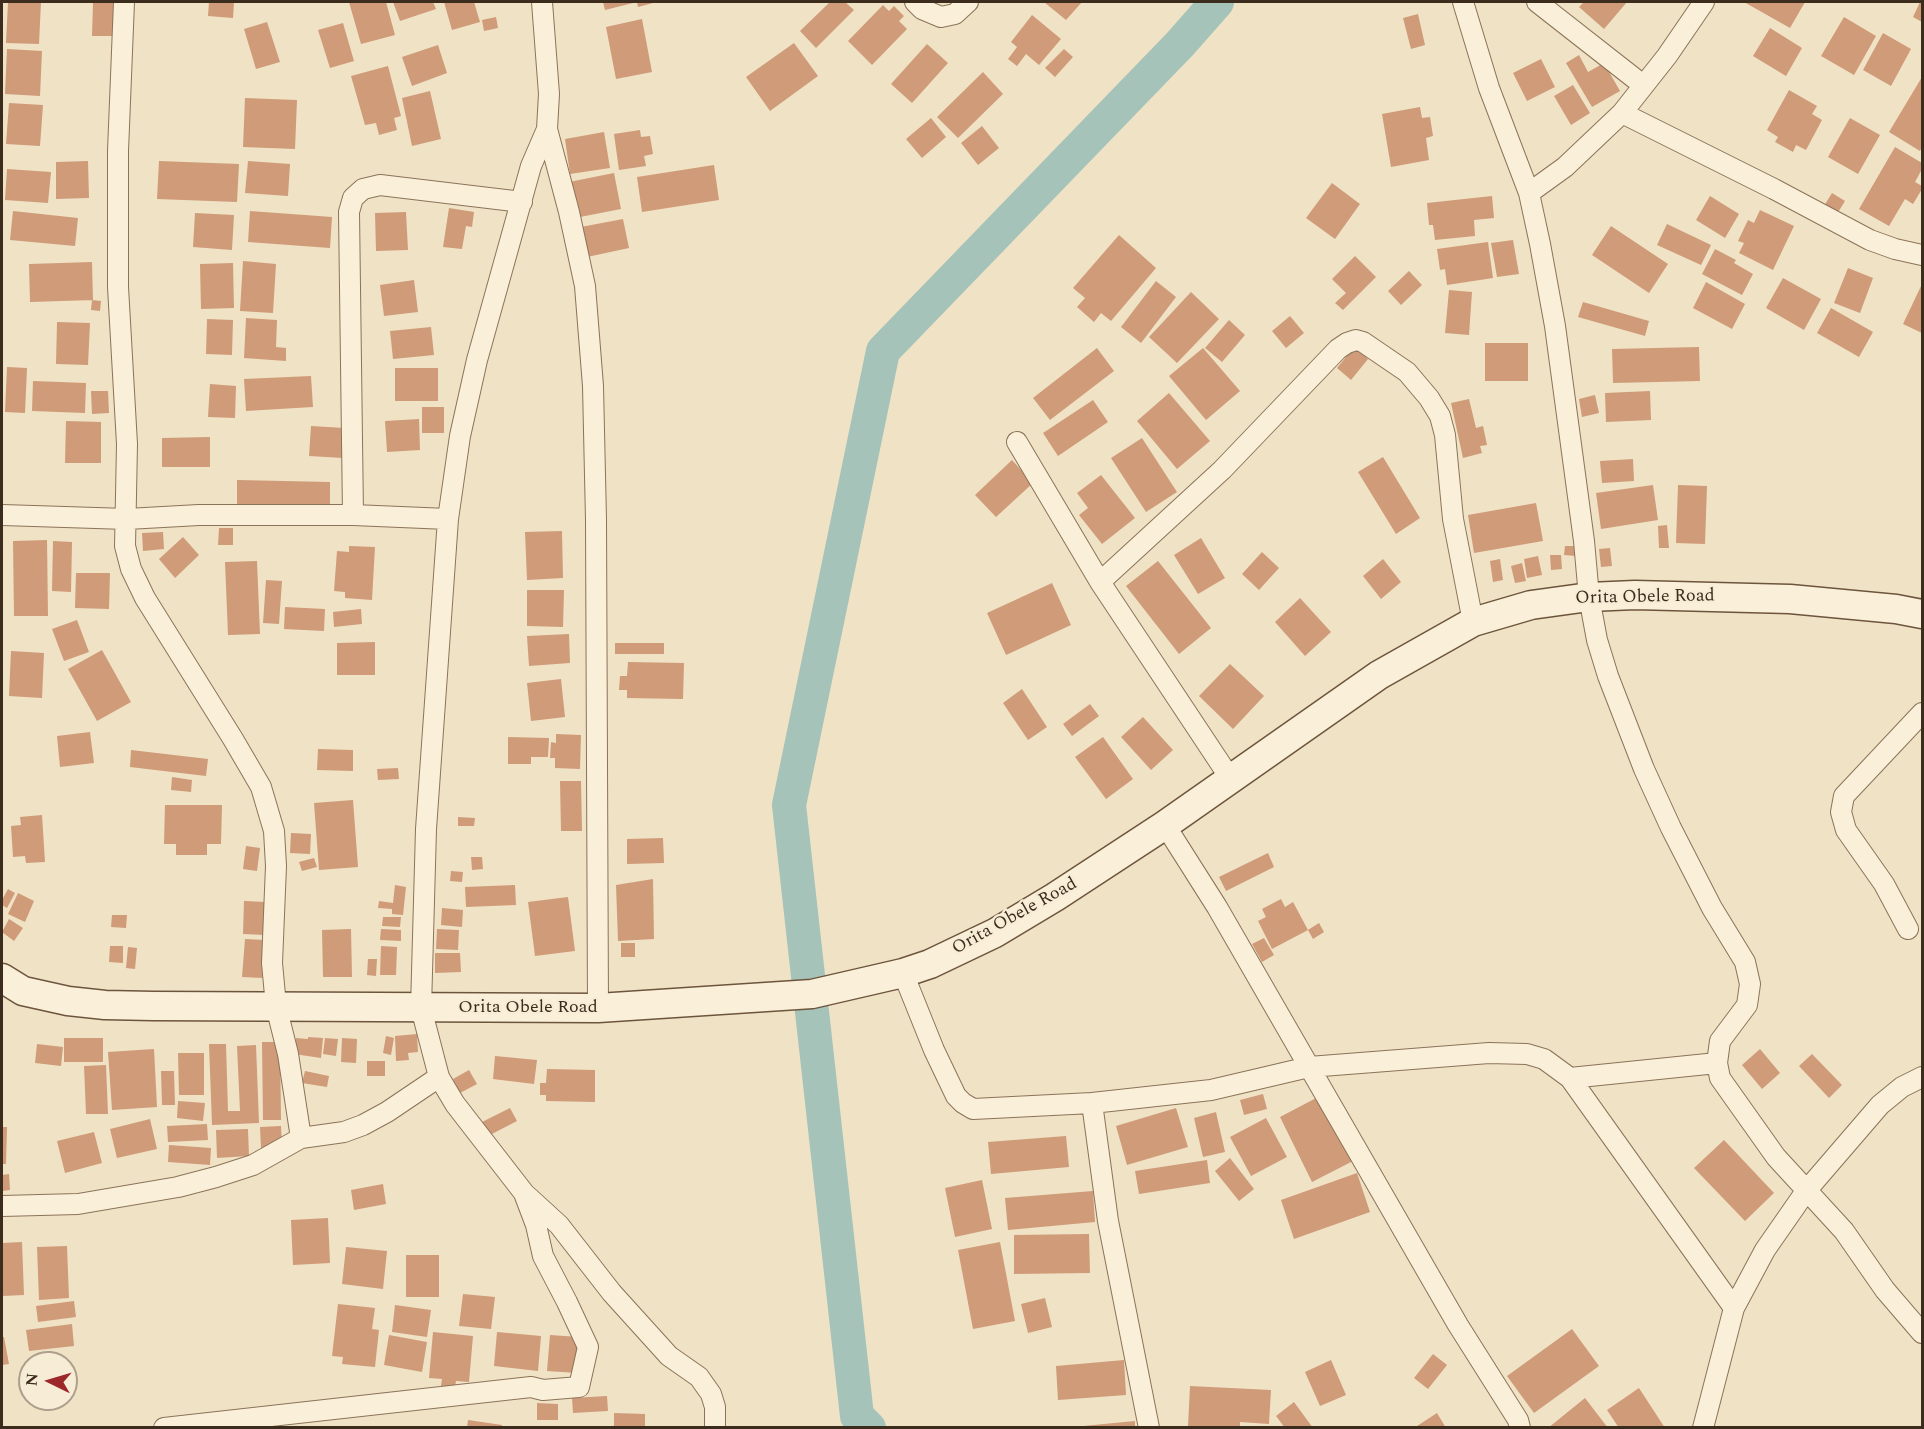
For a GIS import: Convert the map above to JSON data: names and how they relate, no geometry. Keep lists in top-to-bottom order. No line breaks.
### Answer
{"streets":{"main road":["Orita Obele Road"]},"north":"left"}
